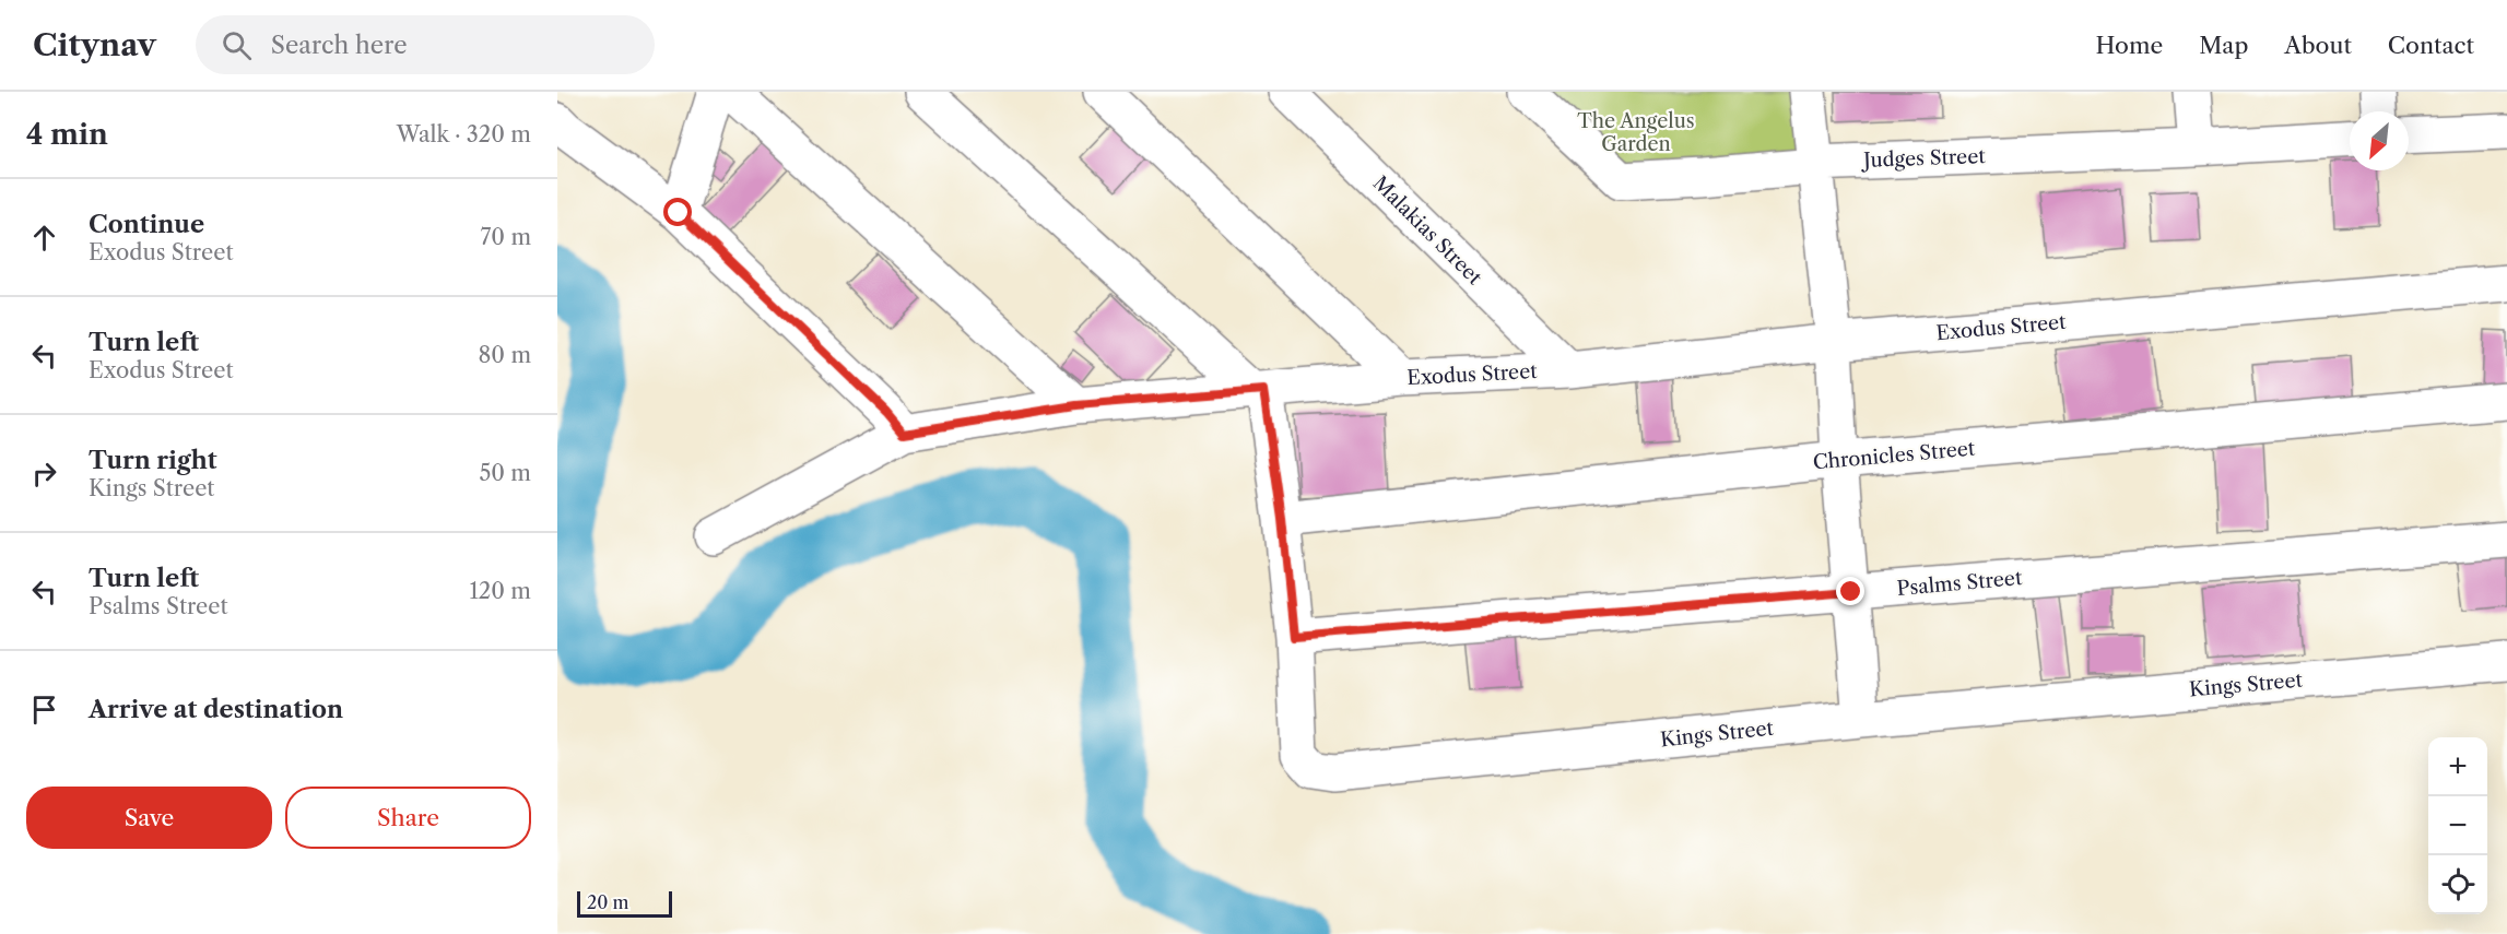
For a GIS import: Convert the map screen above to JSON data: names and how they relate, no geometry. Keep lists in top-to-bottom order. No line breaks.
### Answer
{"streets":{"street":["Judges Street","Malakias Street","Exodus Street","Chronicles Street","Psalms Street","Kings Street"]},"crossings":[["Malakias Street","Exodus Street"],["Exodus Street","Kings Street"],["Chronicles Street","Kings Street"],["Psalms Street","Kings Street"]],"parks":["The Angelus Garden"],"scale_bar":"20 m","north":"bottom left","page":{"header":"Citynav","search":"Search here","nav":["Home","Map","About","Contact"],"heading":["4 min","Walk · 320 m"],"list":[["Continue","Exodus Street","70 m"],["Turn left","Exodus Street","80 m"],["Turn right","Kings Street","50 m"],["Turn left","Psalms Street","120 m"],"Arrive at destination"],"map_buttons":["+","−"],"buttons":["Save","Share"],"scale":"20 m"}}
